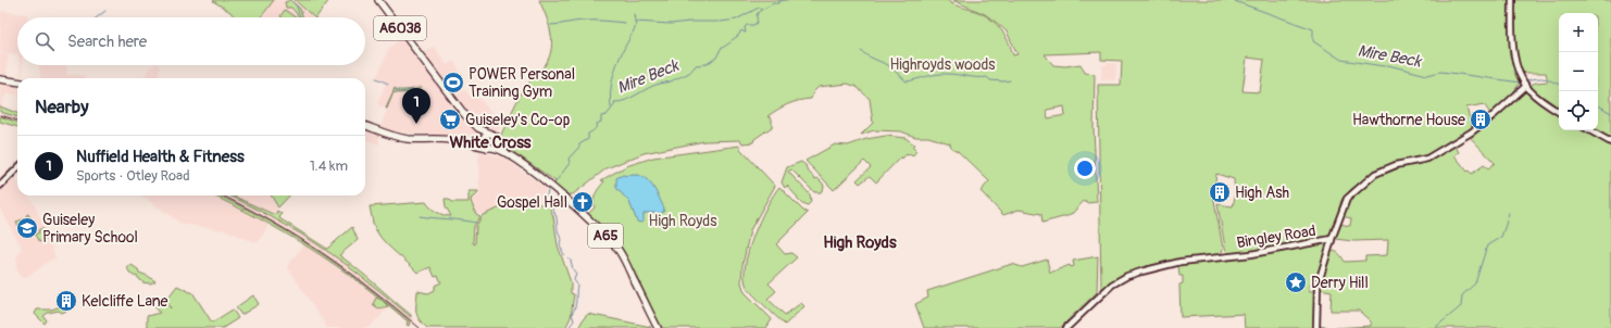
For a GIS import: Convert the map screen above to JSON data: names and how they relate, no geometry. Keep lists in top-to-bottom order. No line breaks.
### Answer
{"streets":{"main road":["A6038","A65"],"street":["Bingley Road"]},"crossings":[["A6038","A65"]],"districts":["White Cross","High Royds"],"water":["Mire Beck"],"parks":["Highroyds woods","High Royds"],"places":{"sports":["POWER Personal Training Gym"],"supermarket":["Guiseley's Co-op"],"building":["Hawthorne House","High Ash","Kelcliffe Lane"],"church":["Gospel Hall"],"school or university":["Guiseley Primary School"],"place":["Derry Hill"]},"page":{"map_buttons":["+","−"],"search":"Search here","heading":"Nearby","pins":"1","list":[{"mark":"1","name":"Nuffield Health & Fitness","note":"Sports · Otley Road","value":"1.4 km"}]}}
